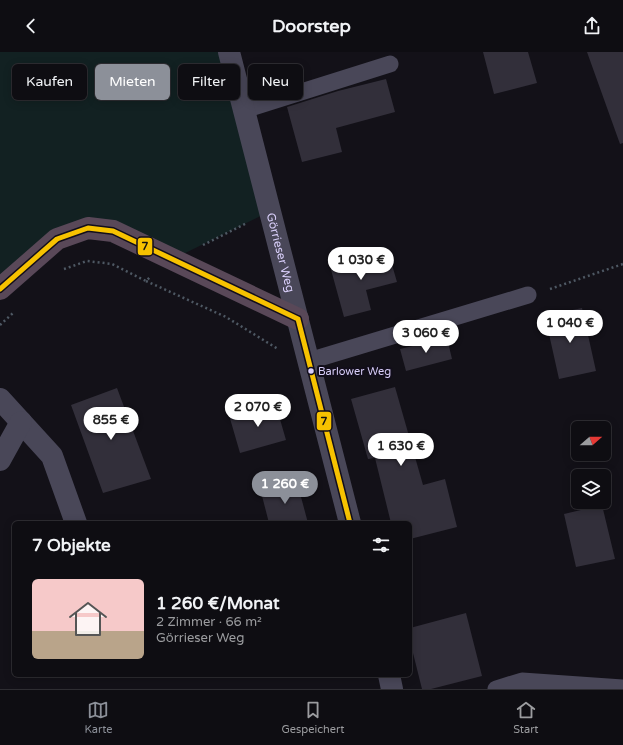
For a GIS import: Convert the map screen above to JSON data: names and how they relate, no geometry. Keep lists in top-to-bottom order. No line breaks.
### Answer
{"streets":{"street":["Görrieser Weg"]},"places":["Barlower Weg"],"lines":["transit line 7"],"north":"right","page":{"header":"Doorstep","chip":["Kaufen","Mieten","Filter","Neu"],"price":["1 030 €","1 040 €","3 060 €","2 070 €","855 €","1 630 €","1 260 €"],"heading":"7 Objekte","list":[{"name":"1 260 €/Monat","note":"2 Zimmer · 66 m² · Görrieser Weg"}],"tabs":["Karte","Gespeichert","Start"]}}
